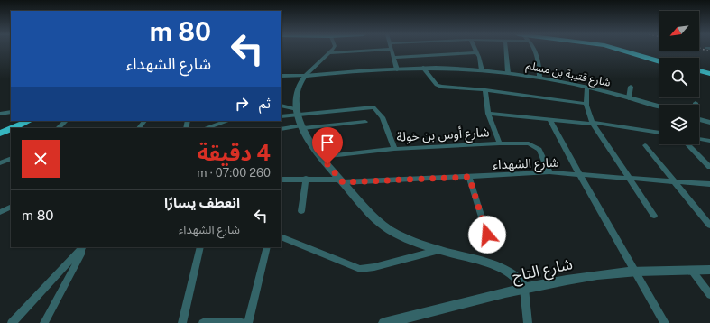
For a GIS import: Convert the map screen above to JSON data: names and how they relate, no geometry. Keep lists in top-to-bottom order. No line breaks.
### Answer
{"streets":{"street":["شارع قتيبة بن مسلم","شارع أوس بن خولة","شارع الشهداء","شارع التاج"]},"crossings":[["شارع أوس بن خولة","شارع الشهداء"]],"north":"bottom left","page":{"turn":["80 m","شارع الشهداء"],"then":"ثم","heading":["4 دقيقة","260 m · 07:00"],"list":[{"name":"انعطف يسارًا","note":"شارع الشهداء","value":"80 m"}]}}
